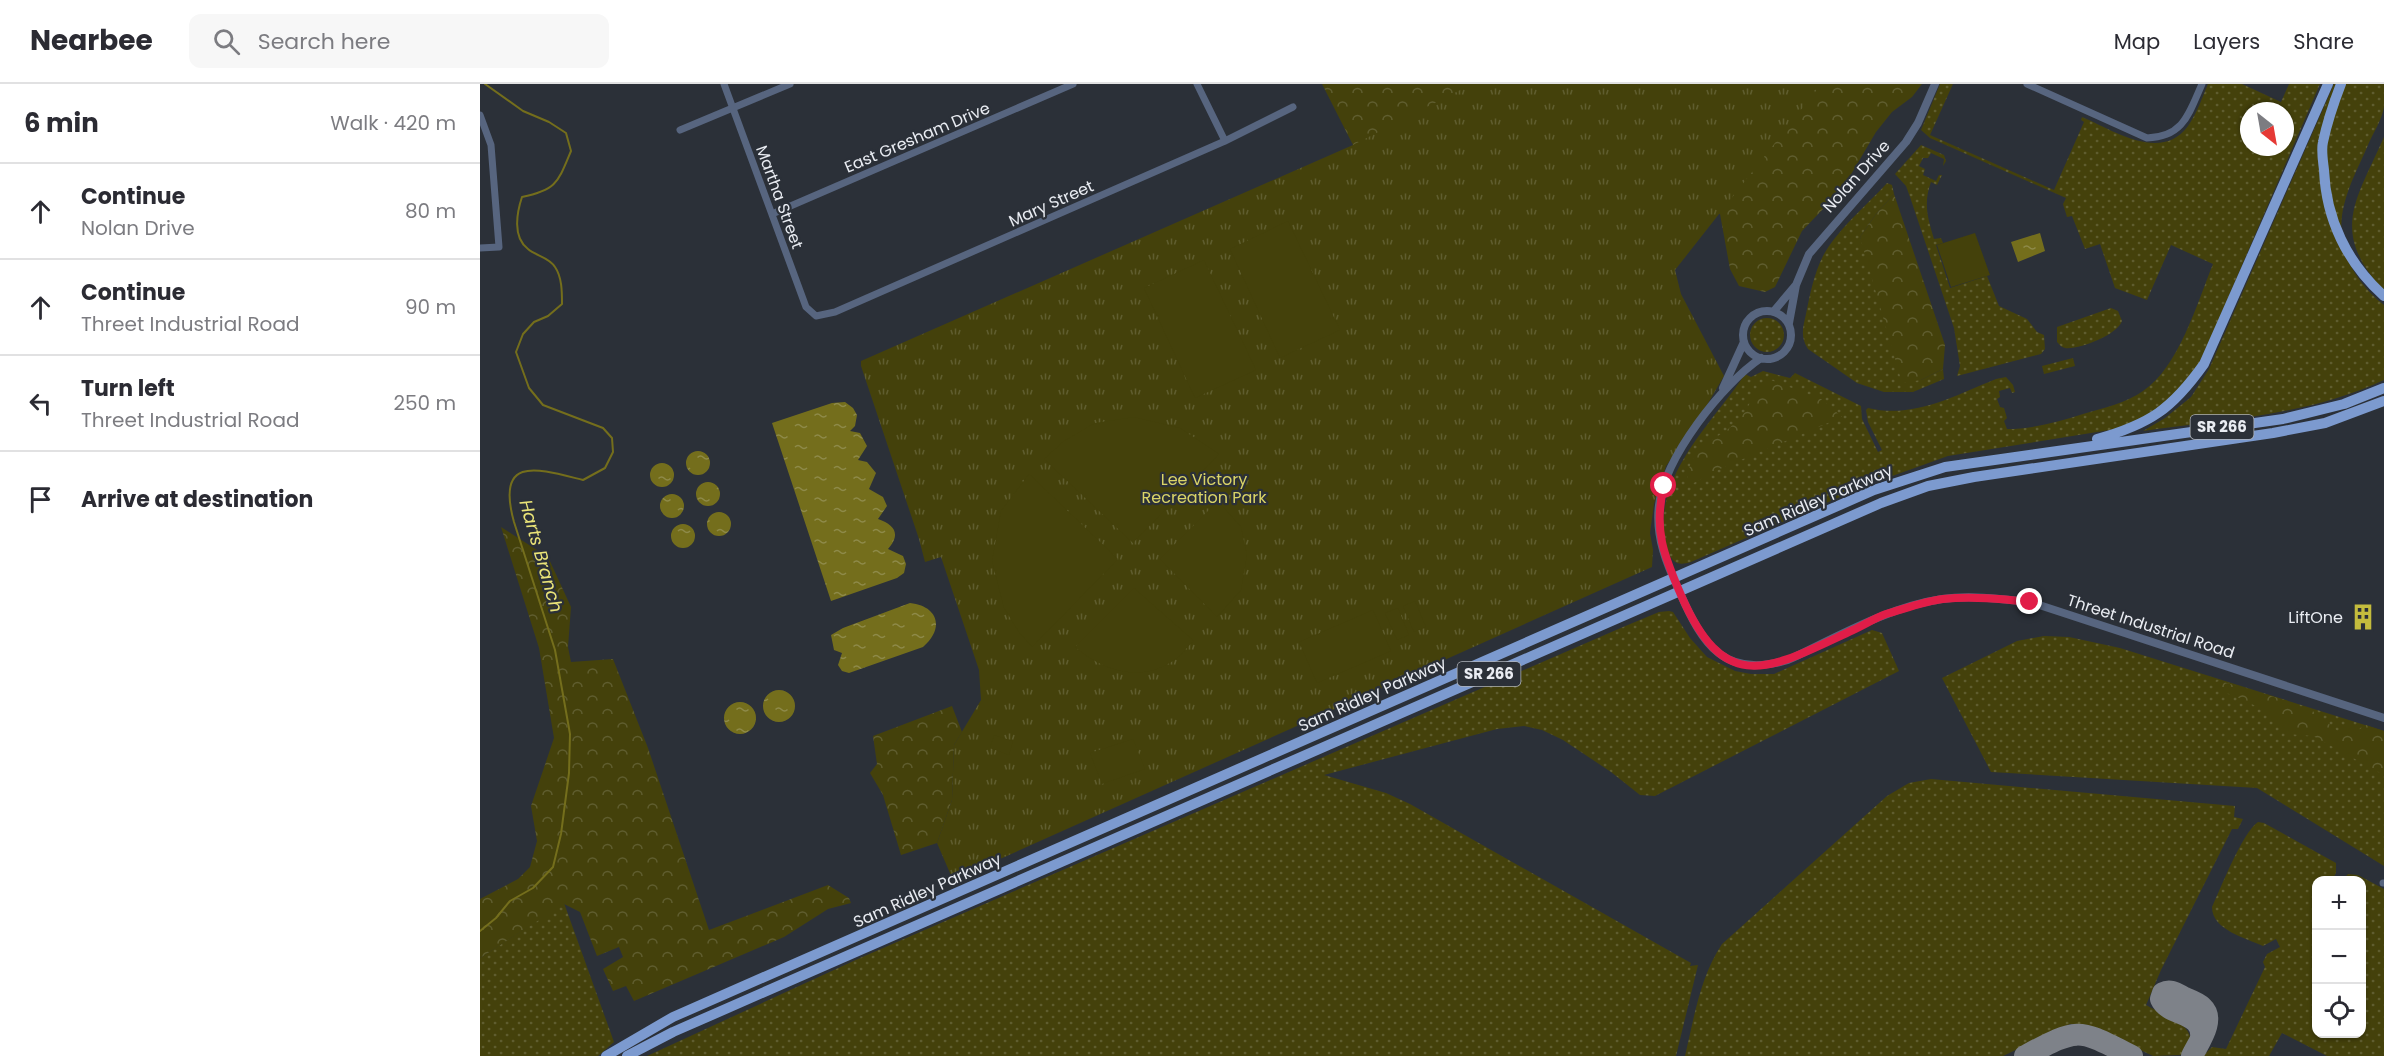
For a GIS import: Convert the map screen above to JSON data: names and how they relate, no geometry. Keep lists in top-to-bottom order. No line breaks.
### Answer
{"streets":{"main road":["SR 266","Sam Ridley Parkway"],"street":["East Gresham Drive","Nolan Drive","Martha Street","Mary Street","Threet Industrial Road"]},"crossings":[["East Gresham Drive","Martha Street"],["Martha Street","Mary Street"],["Sam Ridley Parkway","Threet Industrial Road"]],"water":["Harts Branch"],"parks":["Lee Victory Recreation Park"],"places":{"building":["LiftOne"]},"north":"bottom right","page":{"header":"Nearbee","search":"Search here","nav":["Map","Layers","Share"],"heading":["6 min","Walk · 420 m"],"list":[["Continue","Nolan Drive","80 m"],["Continue","Threet Industrial Road","90 m"],["Turn left","Threet Industrial Road","250 m"],"Arrive at destination"],"map_buttons":["+","−"]}}
